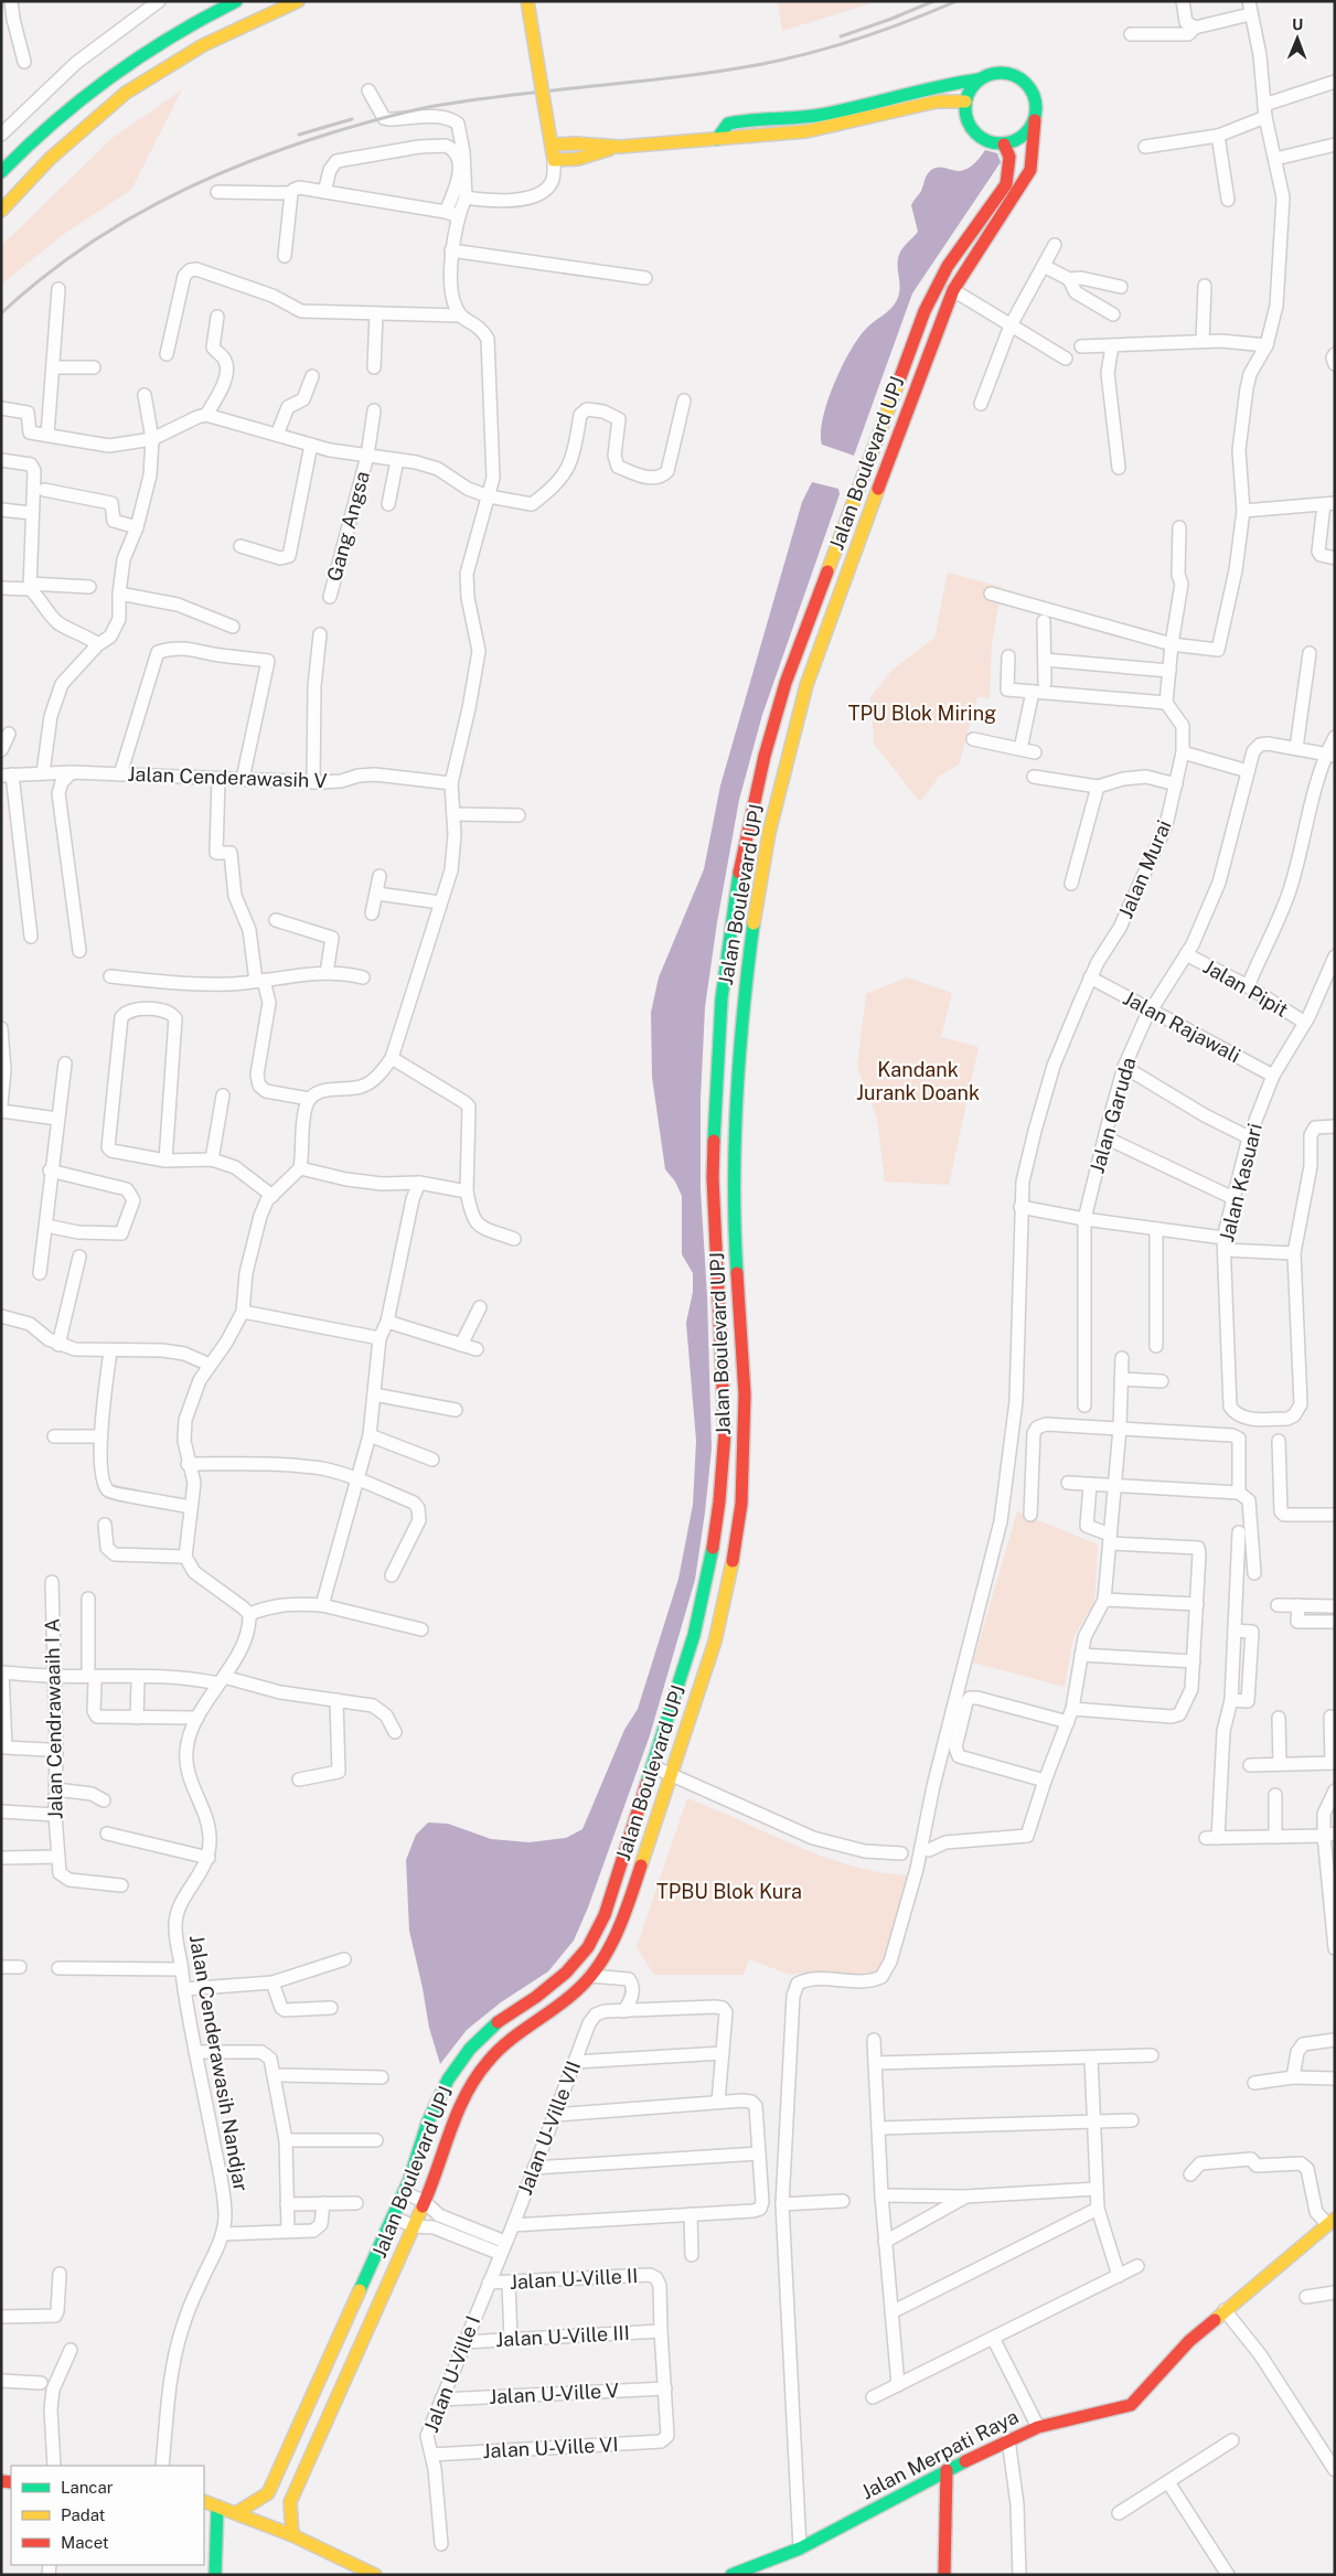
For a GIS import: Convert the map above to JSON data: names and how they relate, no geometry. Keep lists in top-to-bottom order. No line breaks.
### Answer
{"streets":{"main road":["Jalan Boulevard UPJ","Jalan Merpati Raya"],"street":["Gang Angsa","Jalan Cenderawasih V","Jalan Murai","Jalan Pipit","Jalan Rajawali","Jalan Garuda","Jalan Kasuari","Jalan Cendrawaaih I A","Jalan Cenderawasih Nandjar","Jalan U-Ville VII","Jalan U-Ville II","Jalan U-Ville III","Jalan U-Ville I","Jalan U-Ville V","Jalan U-Ville VI"]},"crossings":[["Jalan Murai","Jalan Rajawali"],["Jalan Murai","Jalan Merpati Raya"],["Jalan Pipit","Jalan Garuda"],["Jalan Pipit","Jalan Kasuari"],["Jalan Rajawali","Jalan Garuda"],["Jalan Rajawali","Jalan Kasuari"],["Jalan U-Ville VII","Jalan U-Ville I"],["Jalan U-Ville II","Jalan U-Ville III"],["Jalan U-Ville II","Jalan U-Ville I"],["Jalan U-Ville III","Jalan U-Ville I"],["Jalan U-Ville I","Jalan U-Ville V"],["Jalan U-Ville I","Jalan U-Ville VI"],["Jalan U-Ville V","Jalan U-Ville VI"]],"parks":["TPU Blok Miring","Kandank Jurank Doank","TPBU Blok Kura"],"legend":["Lancar","Padat","Macet"],"north":"top"}
